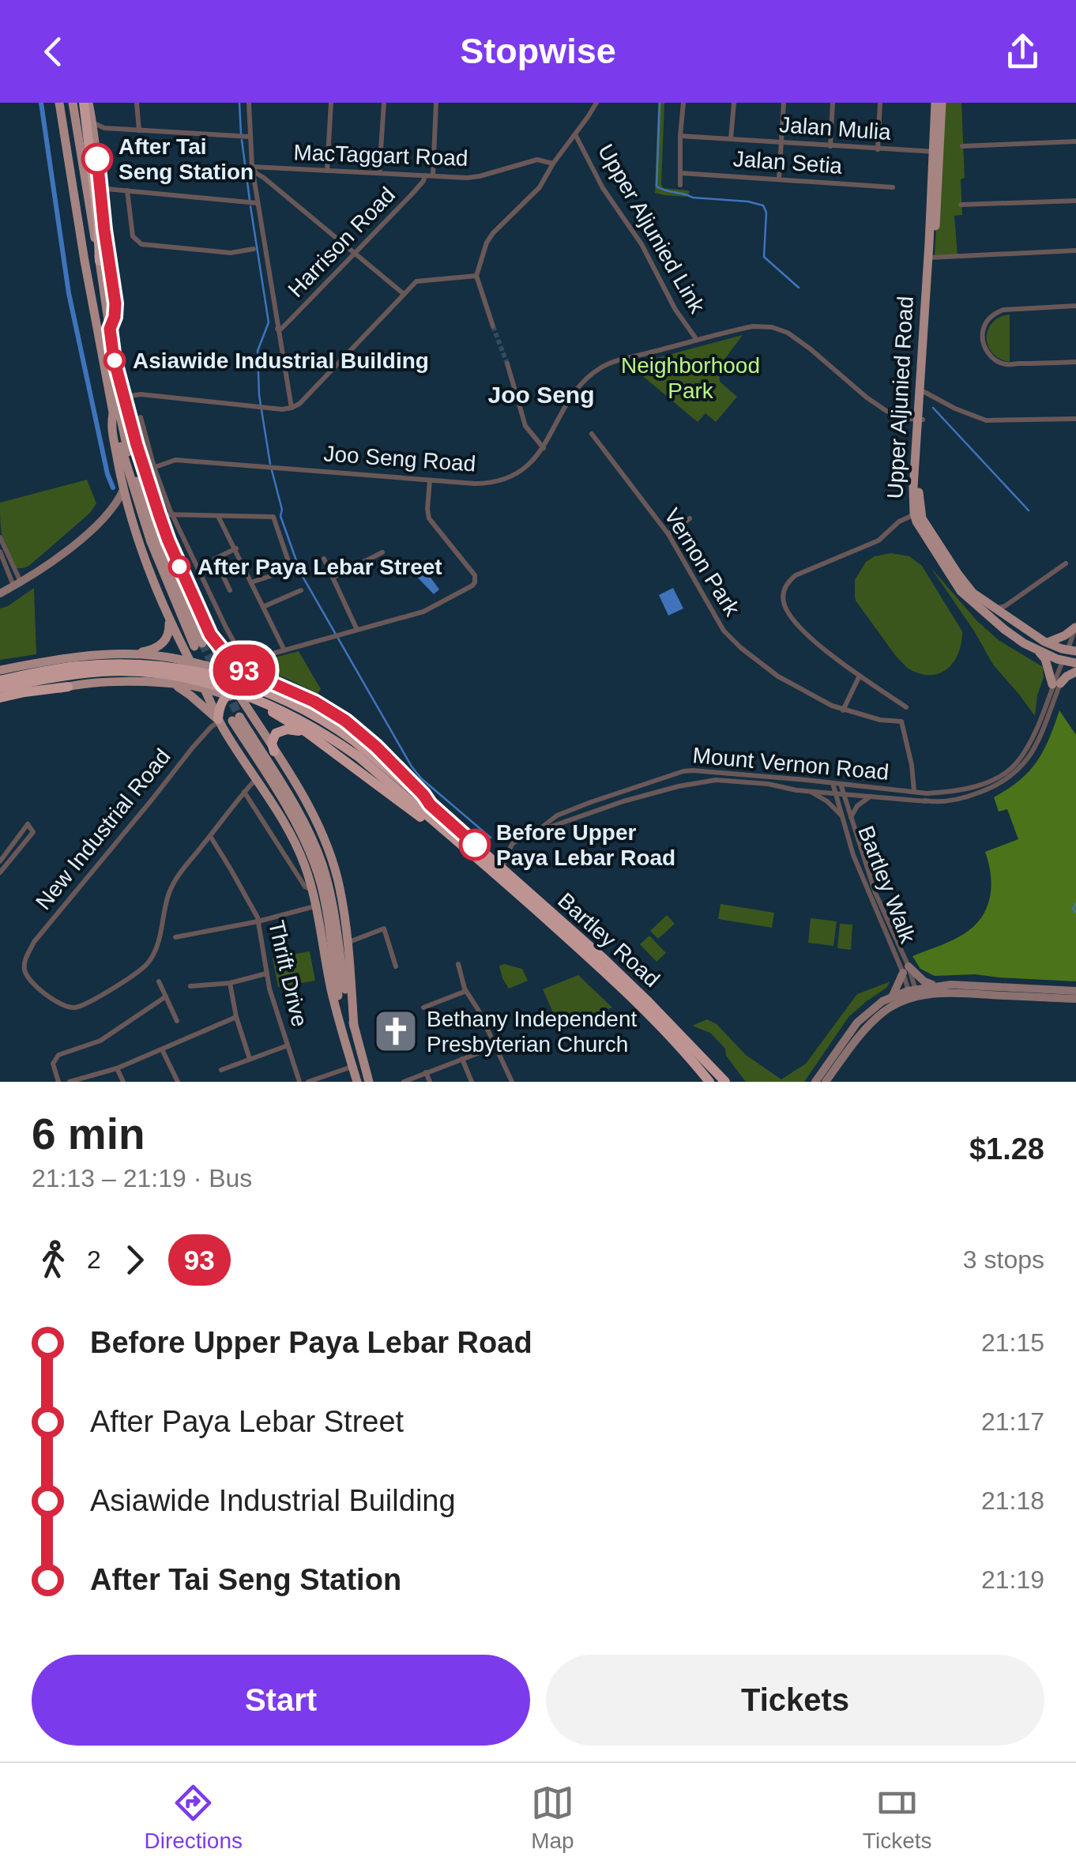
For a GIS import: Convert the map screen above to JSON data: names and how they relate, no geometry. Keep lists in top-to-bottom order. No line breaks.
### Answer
{"streets":{"highway":["Bartley Road"],"main road":["Upper Aljunied Road"],"street":["Jalan Mulia","MacTaggart Road","Jalan Setia","Upper Aljunied Link","Harrison Road","Joo Seng Road","Vernon Park","Mount Vernon Road","New Industrial Road","Bartley Walk","Thrift Drive"]},"crossings":[["Jalan Mulia","Upper Aljunied Road"],["MacTaggart Road","Harrison Road"],["Upper Aljunied Link","Joo Seng Road"],["Upper Aljunied Road","Joo Seng Road"],["Vernon Park","Mount Vernon Road"],["Mount Vernon Road","Bartley Walk"],["Mount Vernon Road","Bartley Road"],["New Industrial Road","Thrift Drive"]],"districts":["Joo Seng"],"parks":["Neighborhood Park"],"places":{"other":["After Tai Seng Station","Asiawide Industrial Building","After Paya Lebar Street","Before Upper Paya Lebar Road"],"church":["Bethany Independent Presbyterian Church"]},"lines":["bus line 93"],"page":{"header":"Stopwise","on_map":"93","heading":["6 min","21:13 – 21:19 · Bus","$1.28"],"legs":["2","93","3 stops"],"list":[{"name":"Before Upper Paya Lebar Road","value":"21:15"},{"name":"After Paya Lebar Street","value":"21:17"},{"name":"Asiawide Industrial Building","value":"21:18"},{"name":"After Tai Seng Station","value":"21:19"}],"buttons":["Start","Tickets"],"tabs":["Directions","Map","Tickets"]}}
